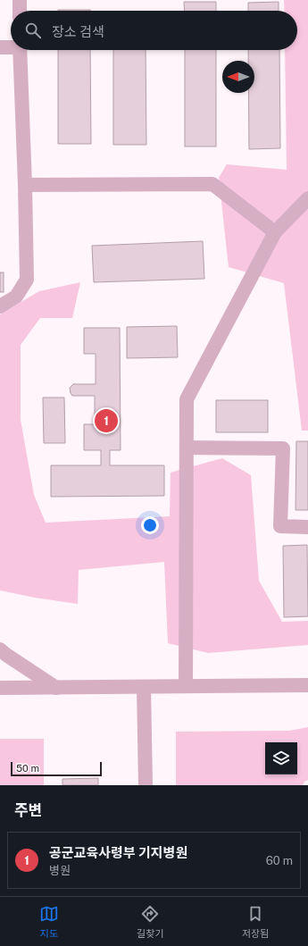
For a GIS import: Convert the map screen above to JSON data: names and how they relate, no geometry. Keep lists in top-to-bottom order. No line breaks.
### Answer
{"scale_bar":"50 m","north":"left","page":{"search":"장소 검색","pins":"1","scale":"50 m","heading":"주변","list":[{"mark":"1","name":"공군교육사령부 기지병원","note":"병원","value":"60 m"}],"nav":["지도","길찾기","저장됨"]}}
